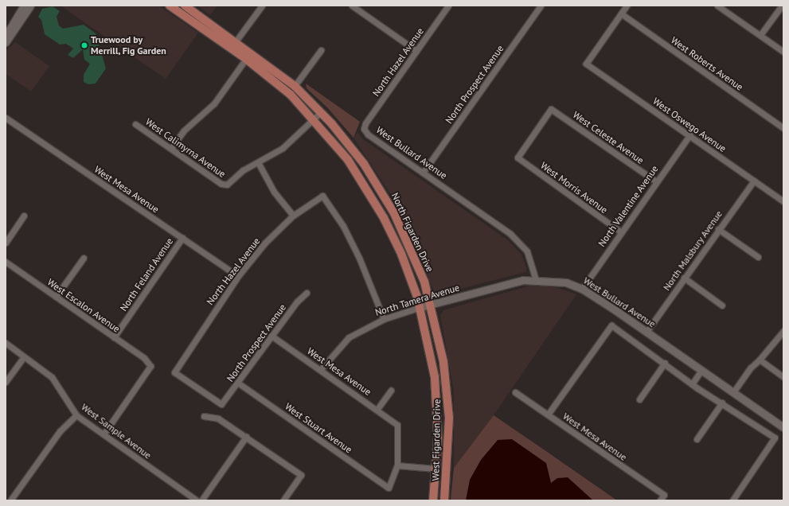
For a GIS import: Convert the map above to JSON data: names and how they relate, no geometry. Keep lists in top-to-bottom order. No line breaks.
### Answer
{"streets":{"main road":["North Figarden Drive","West Figarden Drive"],"street":["North Hazel Avenue","West Roberts Avenue","North Prospect Avenue","West Oswego Avenue","West Celeste Avenue","West Calimyrna Avenue","West Bullard Avenue","West Morris Avenue","West Mesa Avenue","North Valentine Avenue","North Malsbury Avenue","North Feland Avenue","North Tamera Avenue","West Escalon Avenue","West Stuart Avenue","West Sample Avenue"]},"crossings":[["North Hazel Avenue","North Prospect Avenue"],["North Hazel Avenue","West Bullard Avenue"],["North Hazel Avenue","West Mesa Avenue"],["North Hazel Avenue","North Tamera Avenue"],["West Roberts Avenue","West Oswego Avenue"],["North Prospect Avenue","West Bullard Avenue"],["North Prospect Avenue","West Mesa Avenue"],["North Prospect Avenue","West Stuart Avenue"],["West Oswego Avenue","North Valentine Avenue"],["West Oswego Avenue","North Malsbury Avenue"],["West Celeste Avenue","West Morris Avenue"],["West Celeste Avenue","North Valentine Avenue"],["West Bullard Avenue","North Valentine Avenue"],["West Bullard Avenue","North Malsbury Avenue"],["West Bullard Avenue","North Tamera Avenue"],["West Morris Avenue","North Valentine Avenue"],["West Mesa Avenue","North Feland Avenue"],["West Mesa Avenue","North Tamera Avenue"],["West Mesa Avenue","West Stuart Avenue"],["North Figarden Drive","North Tamera Avenue"],["North Figarden Drive","West Figarden Drive"],["North Feland Avenue","West Escalon Avenue"],["North Tamera Avenue","West Figarden Drive"],["West Escalon Avenue","West Sample Avenue"]],"places":["Truewood by Merrill, Fig Garden"]}
